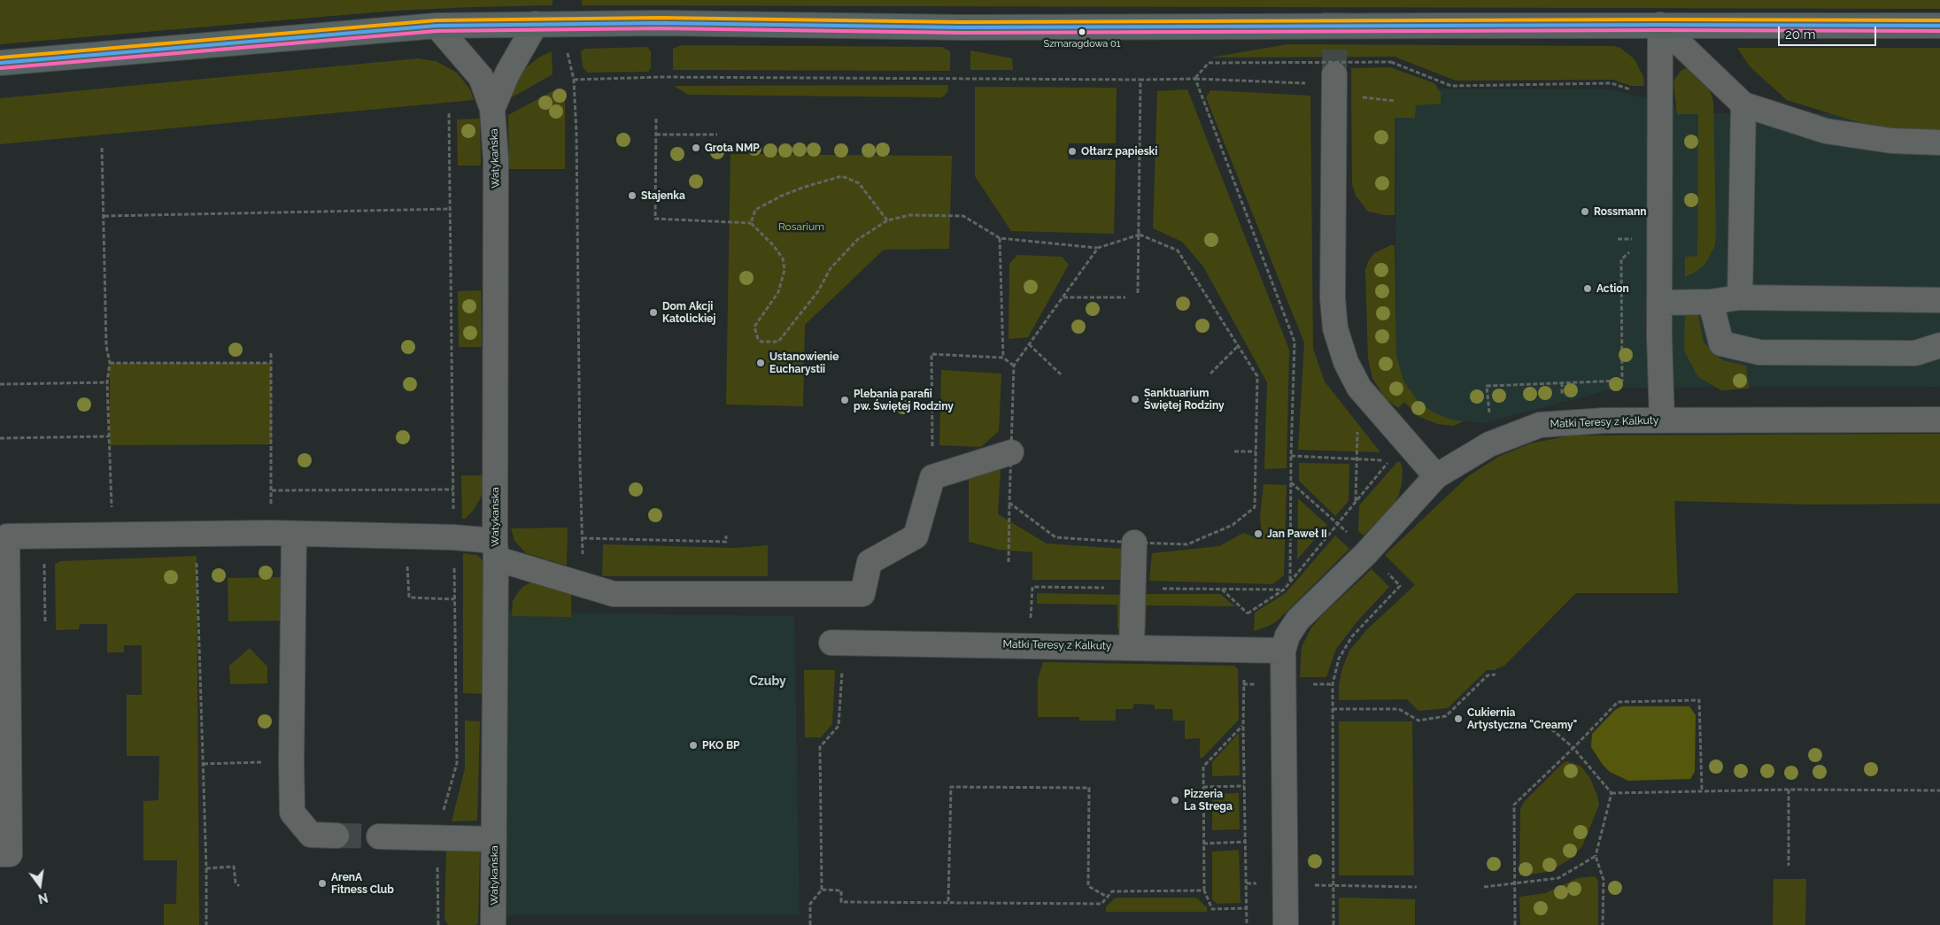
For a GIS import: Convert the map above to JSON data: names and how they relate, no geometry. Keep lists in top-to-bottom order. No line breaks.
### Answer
{"streets":{"street":["Watykańska","Matki Teresy z Kalkuty"]},"districts":["Czuby"],"parks":["Rosarium"],"places":["Szmaragdowa 01","Grota NMP","Ołtarz papieski","Stajenka","Rossmann","Action","Dom Akcji Katolickiej","Ustanowienie Eucharystii","Sanktuarium Świętej Rodziny","Plebania parafii pw. Świętej Rodziny","Jan Paweł II","Cukiernia Artystyczna \"Creamy\"","PKO BP","Pizzeria La Strega","ArenA Fitness Club"],"scale_bar":"20 m","north":"bottom"}
